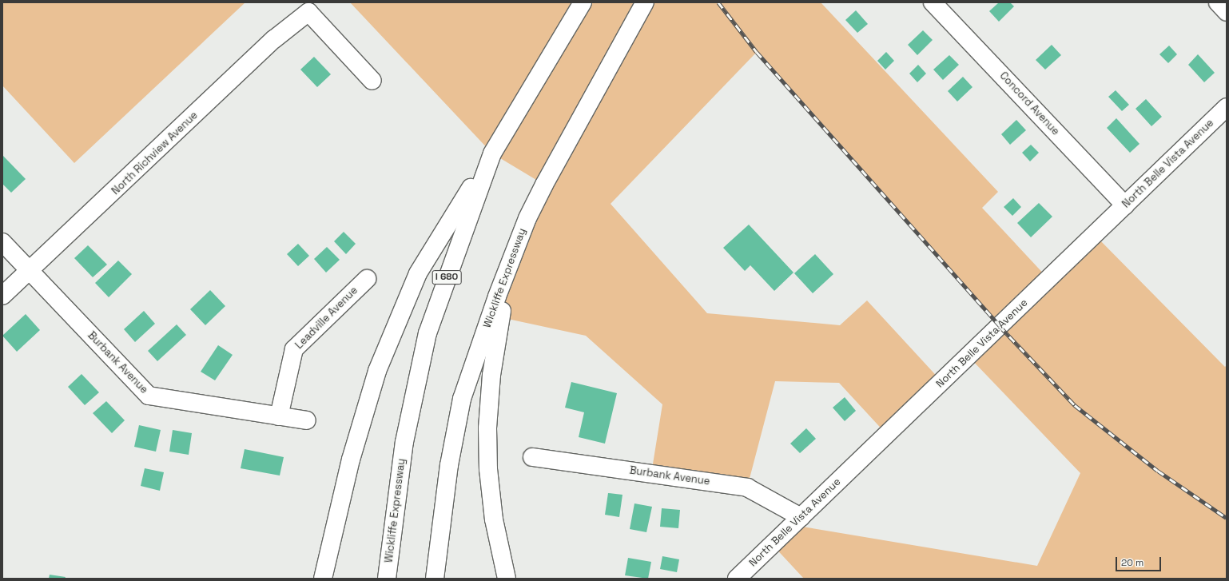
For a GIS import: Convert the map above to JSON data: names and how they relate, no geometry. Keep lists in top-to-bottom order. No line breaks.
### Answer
{"streets":{"main road":["Concord Avenue","North Richview Avenue","North Belle Vista Avenue","I 680","Wickliffe Expressway","Leadville Avenue","Burbank Avenue"]},"crossings":[["Concord Avenue","North Belle Vista Avenue"],["North Richview Avenue","Burbank Avenue"],["North Belle Vista Avenue","Burbank Avenue"],["Leadville Avenue","Burbank Avenue"]],"scale_bar":"20 m"}
